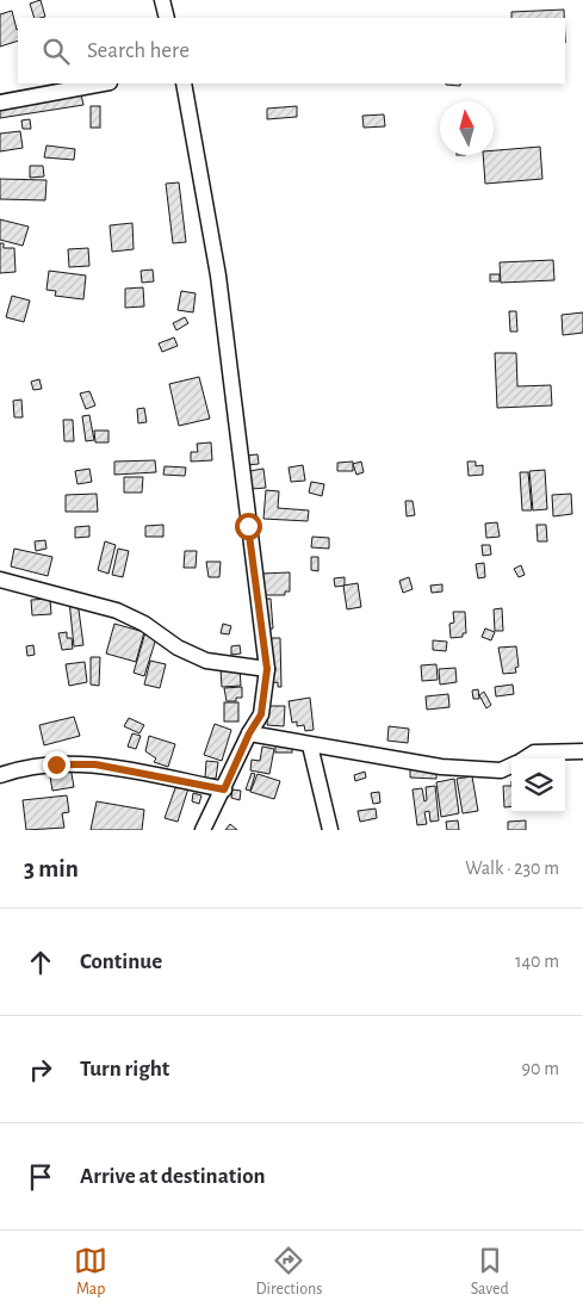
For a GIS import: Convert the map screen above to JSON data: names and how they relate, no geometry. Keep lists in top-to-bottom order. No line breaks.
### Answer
{"north":"top","page":{"search":"Search here","heading":["3 min","Walk · 230 m"],"list":[["Continue","140 m"],["Turn right","90 m"],"Arrive at destination"],"nav":["Map","Directions","Saved"]}}
